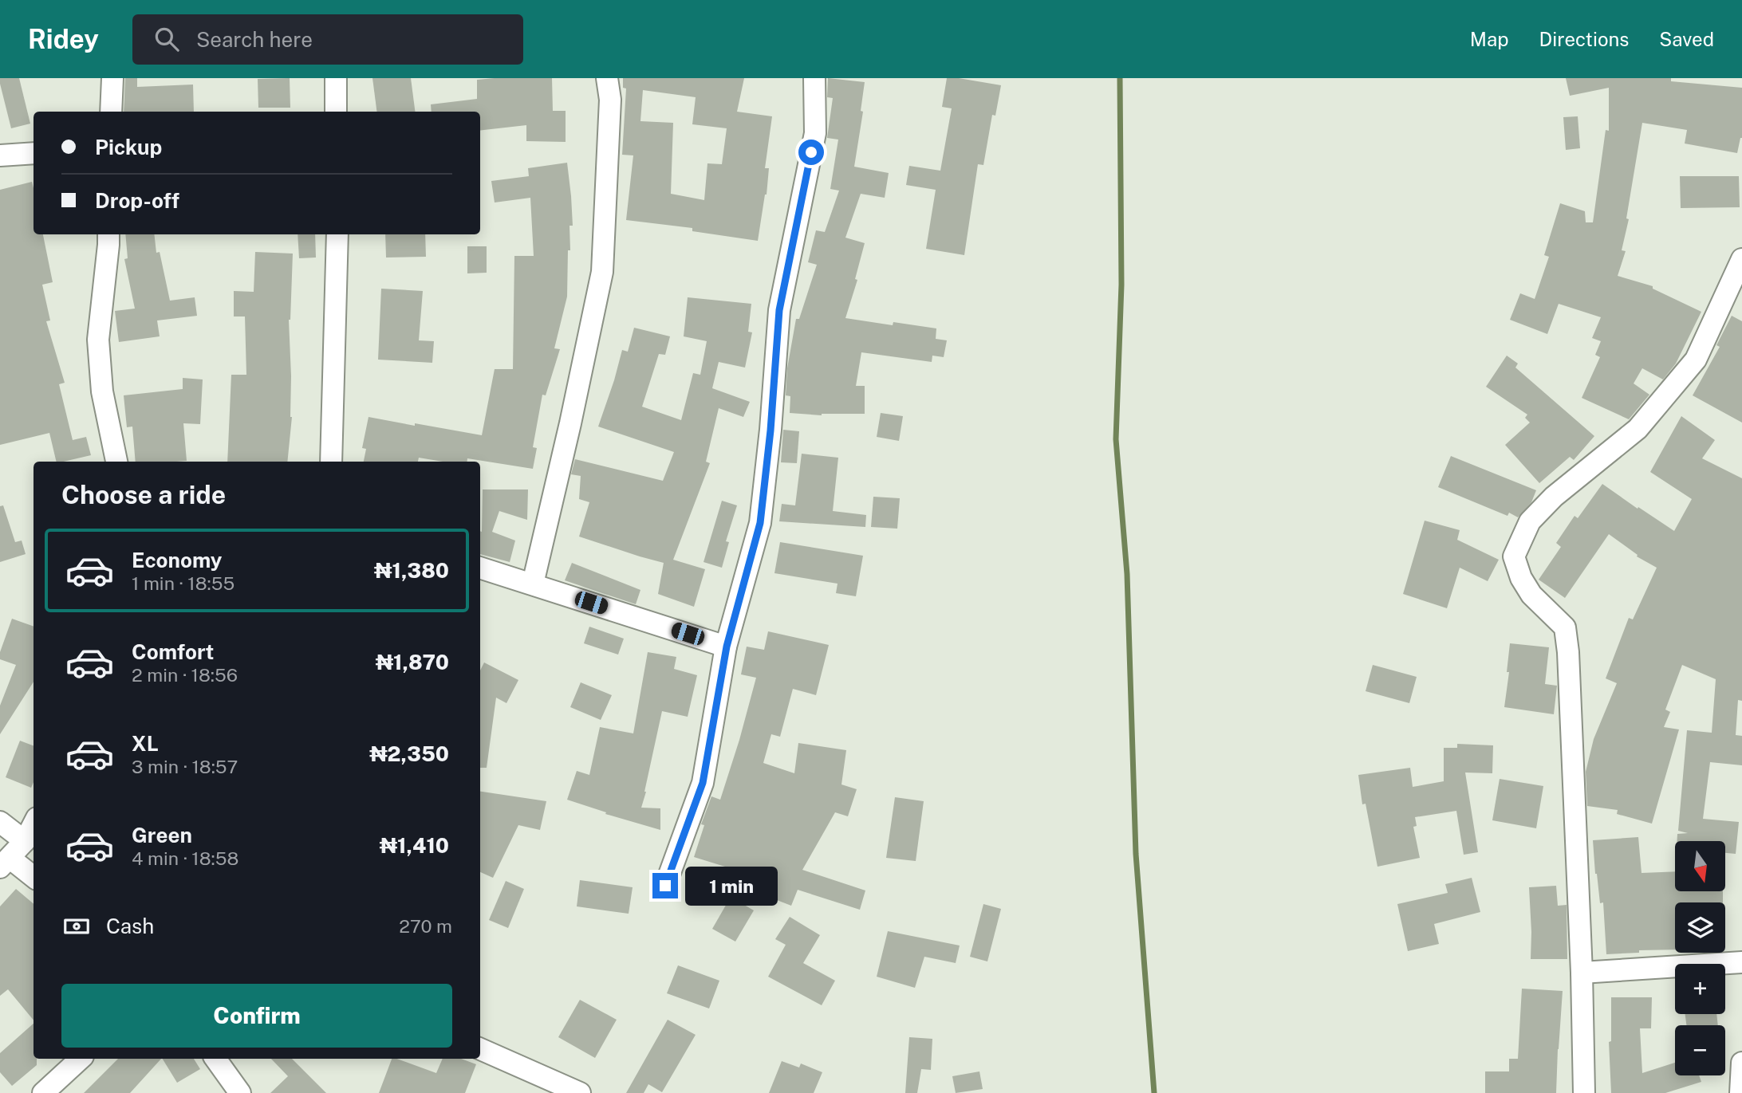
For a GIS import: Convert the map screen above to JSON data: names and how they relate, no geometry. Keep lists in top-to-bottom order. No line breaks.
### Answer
{"north":"bottom","page":{"header":"Ridey","search":"Search here","nav":["Map","Directions","Saved"],"banner":["Pickup","Drop-off"],"heading":"Choose a ride","list":[{"name":"Economy","note":"1 min · 18:55","value":"₦1,380"},{"name":"Comfort","note":"2 min · 18:56","value":"₦1,870"},{"name":"XL","note":"3 min · 18:57","value":"₦2,350"},{"name":"Green","note":"4 min · 18:58","value":"₦1,410"}],"map_buttons":["+","−"],"bubble":"1 min","pay":["Cash","270 m"],"buttons":"Confirm"}}
